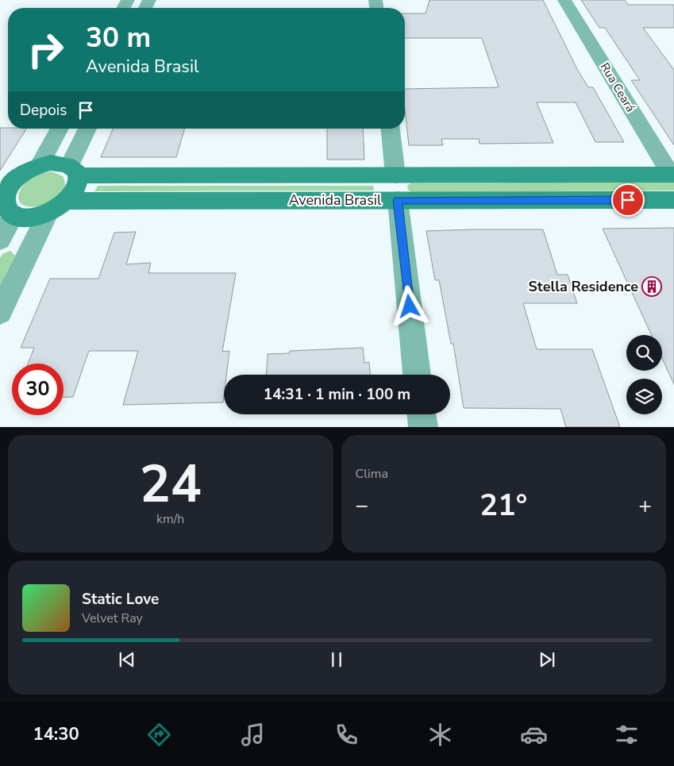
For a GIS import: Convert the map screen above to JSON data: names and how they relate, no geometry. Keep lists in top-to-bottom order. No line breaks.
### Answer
{"streets":{"main road":["Avenida Brasil"],"street":["Rua Ceará"]},"crossings":[["Rua Ceará","Avenida Brasil"]],"places":{"building":["Stella Residence"]},"page":{"turn":["30 m","Avenida Brasil"],"then":"Depois","limit":"30","trip":"14:31 · 1 min · 100 m","tile":[["24","km/h"],"Clima"],"heat":["−","21°","+"],"song":["Static Love","Velvet Ray"],"tabs":"14:30"}}
